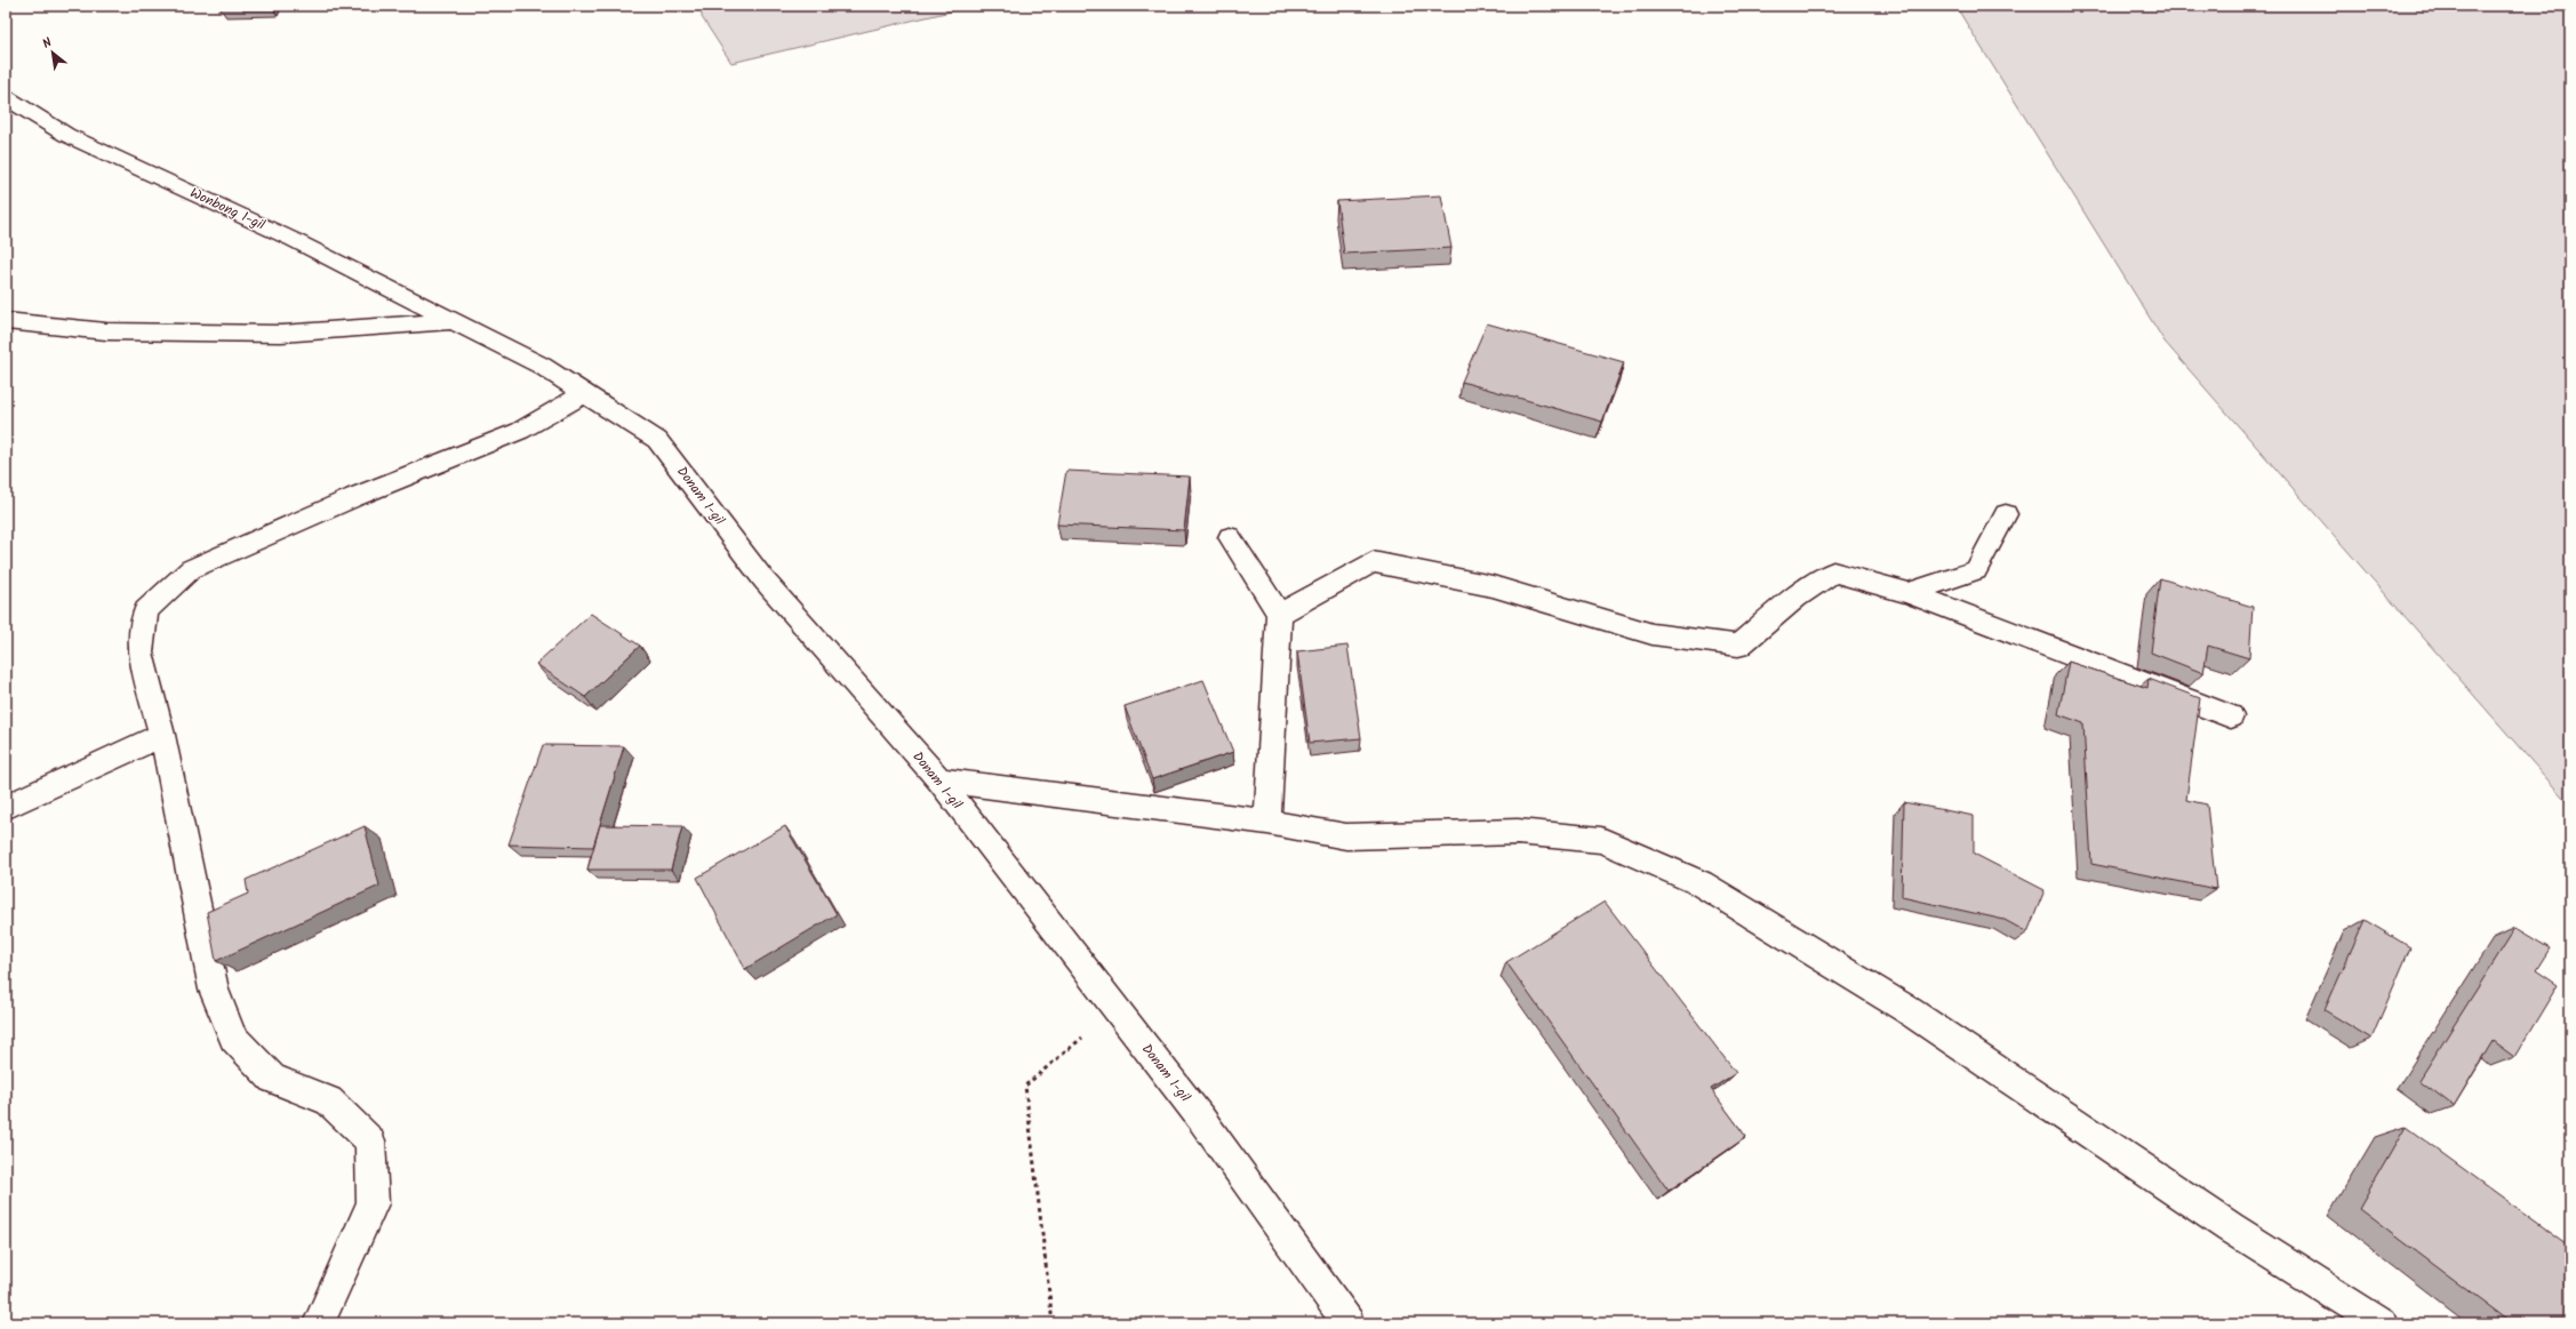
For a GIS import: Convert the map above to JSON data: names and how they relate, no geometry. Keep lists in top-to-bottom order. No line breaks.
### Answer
{"streets":{"street":["Wonbong 1-gil","Donam 1-gil"]},"crossings":[["Wonbong 1-gil","Donam 1-gil"]],"north":"top left"}
